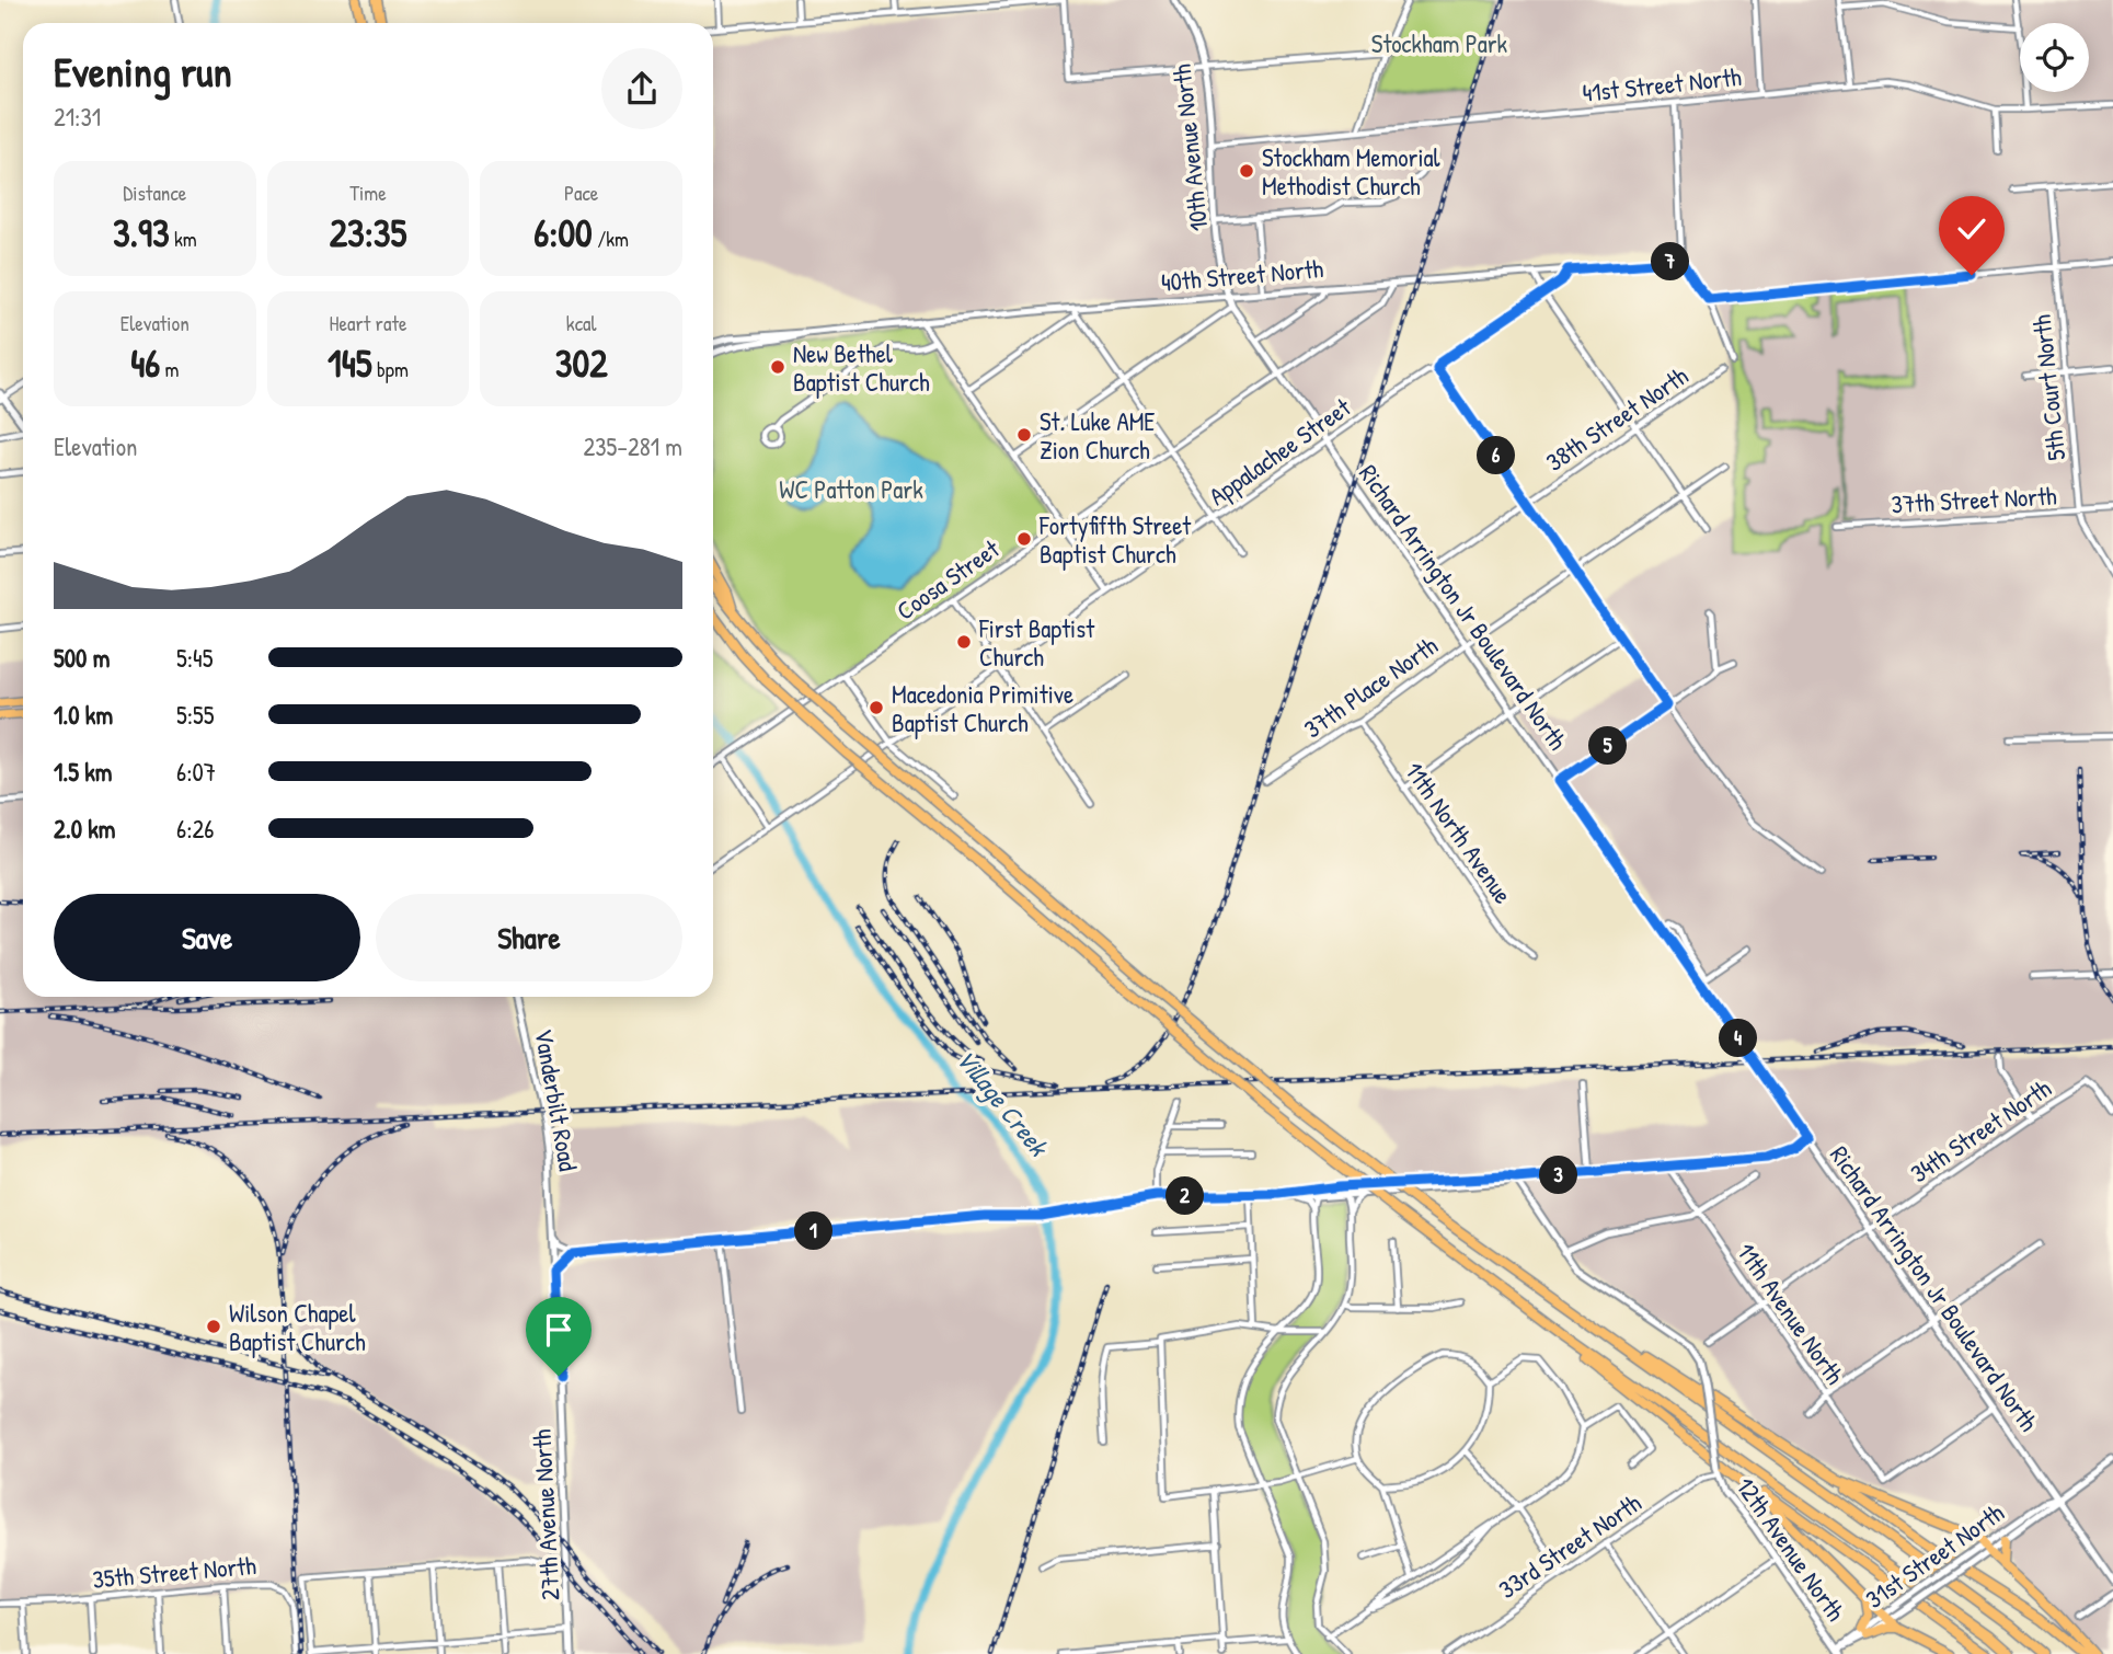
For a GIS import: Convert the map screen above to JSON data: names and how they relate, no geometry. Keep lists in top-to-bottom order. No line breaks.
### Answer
{"streets":{"street":["41st Street North","10th Avenue North","40th Street North","5th Court North","38th Street North","Appalachee Street","37th Street North","Coosa Street","Richard Arrington Jr Boulevard North","37th Place North","11th North Avenue","Vanderbilt Road","34th Street North","11th Avenue North","27th Avenue North","33rd Street North","12th Avenue North","31st Street North","35th Street North"]},"crossings":[["41st Street North","10th Avenue North"],["10th Avenue North","40th Street North"],["10th Avenue North","Richard Arrington Jr Boulevard North"],["40th Street North","Appalachee Street"],["40th Street North","Coosa Street"],["40th Street North","Richard Arrington Jr Boulevard North"],["5th Court North","37th Street North"],["38th Street North","Richard Arrington Jr Boulevard North"],["Appalachee Street","Richard Arrington Jr Boulevard North"],["Coosa Street","Richard Arrington Jr Boulevard North"],["Richard Arrington Jr Boulevard North","37th Place North"],["Richard Arrington Jr Boulevard North","34th Street North"],["Richard Arrington Jr Boulevard North","11th Avenue North"],["Richard Arrington Jr Boulevard North","31st Street North"],["37th Place North","11th North Avenue"],["Vanderbilt Road","27th Avenue North"],["34th Street North","11th Avenue North"],["33rd Street North","12th Avenue North"],["12th Avenue North","31st Street North"]],"water":["Village Creek"],"parks":["Stockham Park","WC Patton Park"],"places":["Stockham Memorial Methodist Church","New Bethel Baptist Church","St. Luke AME Zion Church","Fortyfifth Street Baptist Church","First Baptist Church","Macedonia Primitive Baptist Church","Wilson Chapel Baptist Church"],"page":{"heading":["Evening run","21:31"],"stats":[["Distance","3.93 km"],["Time","23:35"],["Pace","6:00 /km"],["Elevation","46 m"],["Heart rate","145 bpm"],["kcal","302"]],"pins":["7","6","5","4","3","2","1"],"chart":["Elevation","235–281 m"],"list":[{"name":"500 m","note":"5:45"},{"name":"1.0 km","note":"5:55"},{"name":"1.5 km","note":"6:07"},{"name":"2.0 km","note":"6:26"}],"buttons":["Save","Share"]}}
